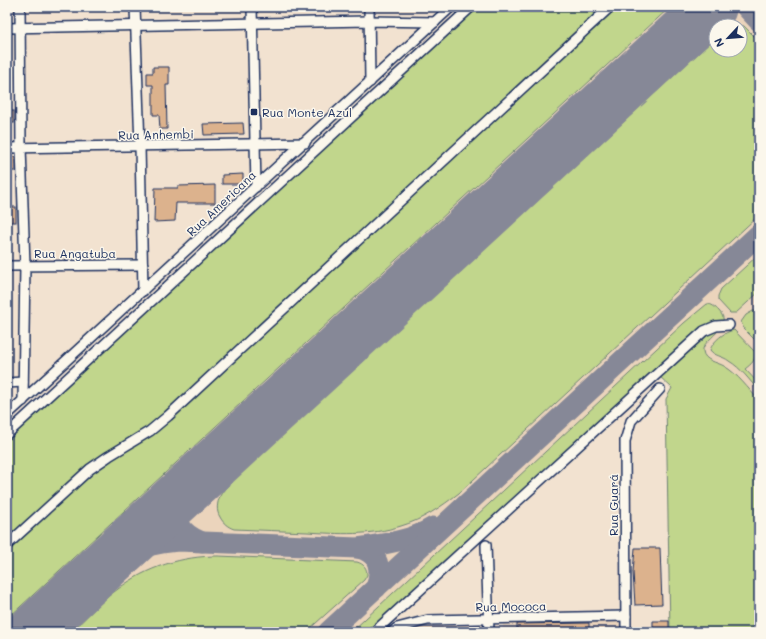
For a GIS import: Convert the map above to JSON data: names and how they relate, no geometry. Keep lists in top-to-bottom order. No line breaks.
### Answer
{"streets":{"street":["Rua Anhembi","Rua Americana","Rua Angatuba","Rua Guará","Rua Mococa"]},"crossings":[["Rua Anhembi","Rua Americana"],["Rua Guará","Rua Mococa"]],"places":{"transit":["Rua Monte Azul"]},"north":"bottom left"}
